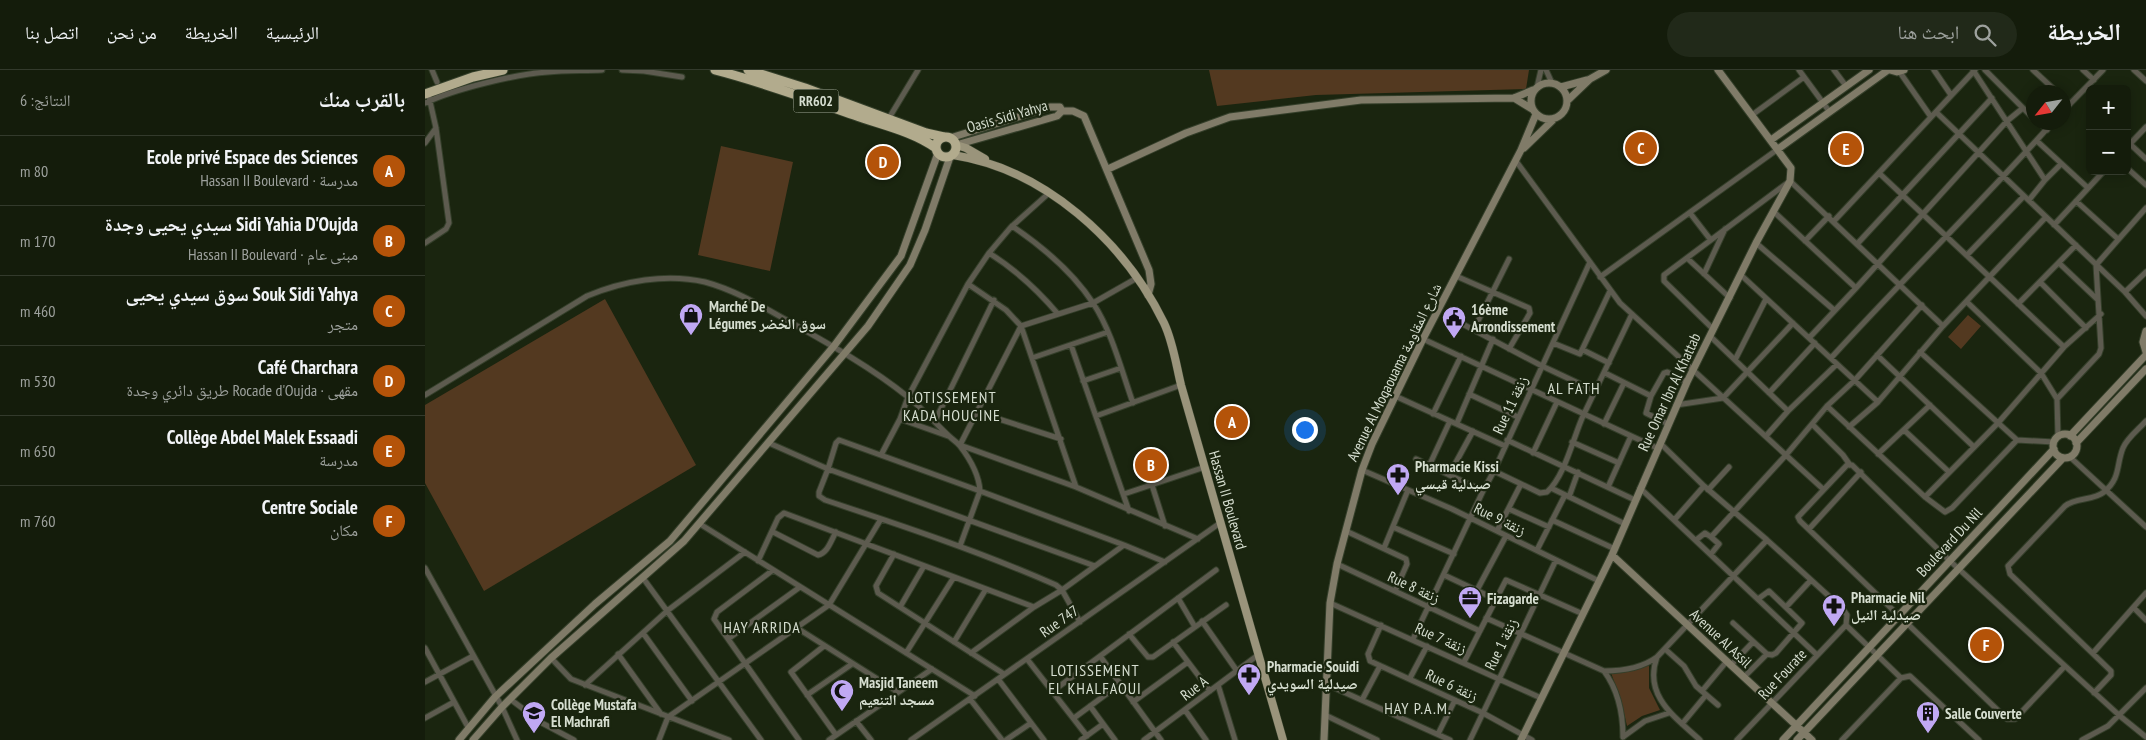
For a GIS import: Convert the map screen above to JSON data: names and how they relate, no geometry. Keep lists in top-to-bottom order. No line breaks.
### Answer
{"streets":{"highway":["RR602"],"main road":["Hassan II Boulevard"],"street":["Oasis Sidi Yahya","Avenue Al Moqaouama شارع المقاومة","Rue Omar Ibn Al Khattab","Rue 11 زنقة","Rue 9 زنقة","Boulevard Du Nil","Rue 8 زنقة","Rue 747","Rue 7 زنقة","Avenue Al Assil","Rue 1 زنقة","Rue Fourate","Rue 6 زنقة","Rue A"]},"crossings":[["RR602","Oasis Sidi Yahya"],["RR602","Hassan II Boulevard"],["Oasis Sidi Yahya","Hassan II Boulevard"],["Avenue Al Moqaouama شارع المقاومة","Rue 9 زنقة"],["Avenue Al Moqaouama شارع المقاومة","Rue 8 زنقة"],["Avenue Al Moqaouama شارع المقاومة","Rue 7 زنقة"],["Rue Omar Ibn Al Khattab","Rue 9 زنقة"],["Rue Omar Ibn Al Khattab","Rue 7 زنقة"],["Rue Omar Ibn Al Khattab","Avenue Al Assil"],["Rue Omar Ibn Al Khattab","Rue 6 زنقة"],["Rue 11 زنقة","Rue 9 زنقة"],["Rue 11 زنقة","Rue 8 زنقة"],["Rue 11 زنقة","Rue 7 زنقة"],["Hassan II Boulevard","Rue 747"],["Hassan II Boulevard","Rue A"],["Rue 9 زنقة","Rue 1 زنقة"],["Boulevard Du Nil","Avenue Al Assil"],["Rue 7 زنقة","Rue 1 زنقة"],["Rue 7 زنقة","Rue 6 زنقة"],["Avenue Al Assil","Rue Fourate"],["Rue 1 زنقة","Rue 6 زنقة"]],"districts":["AL FATH","LOTISSEMENT KADA HOUCINE","HAY ARRIDA","LOTISSEMENT EL KHALFAOUI","HAY P.A.M."],"places":{"shop":["Marché De Légumes سوق الخضر"],"public building":["16ème Arrondissement"],"pharmacy":["Pharmacie Kissi صيدلية قيسي","Pharmacie Nil صيدلية النيل","Pharmacie Souidi صيدلية السويدي"],"office":["Fizagarde"],"mosque":["Masjid Taneem مسجد التنعيم"],"school or university":["Collège Mustafa El Machrafi"],"building":["Salle Couverte"]},"north":"bottom left","page":{"header":"الخريطة","search":"ابحث هنا","nav":["الرئيسية","الخريطة","من نحن","اتصل بنا"],"heading":["بالقرب منك","النتائج: 6"],"map_buttons":["+","−"],"pins":["C","E","D","A","B","F"],"list":[{"mark":"A","name":"Ecole privé Espace des Sciences","note":"مدرسة · Hassan II Boulevard","value":"80 m"},{"mark":"B","name":"Sidi Yahia D'Oujda سيدي يحيى وجدة","note":"مبنى عام · Hassan II Boulevard","value":"170 m"},{"mark":"C","name":"Souk Sidi Yahya سوق سيدي يحيى","note":"متجر","value":"460 m"},{"mark":"D","name":"Café Charchara","note":"مقهى · Rocade d'Oujda طريق دائري وجدة","value":"530 m"},{"mark":"E","name":"Collège Abdel Malek Essaadi","note":"مدرسة","value":"650 m"},{"mark":"F","name":"Centre Sociale","note":"مكان","value":"760 m"}]}}
